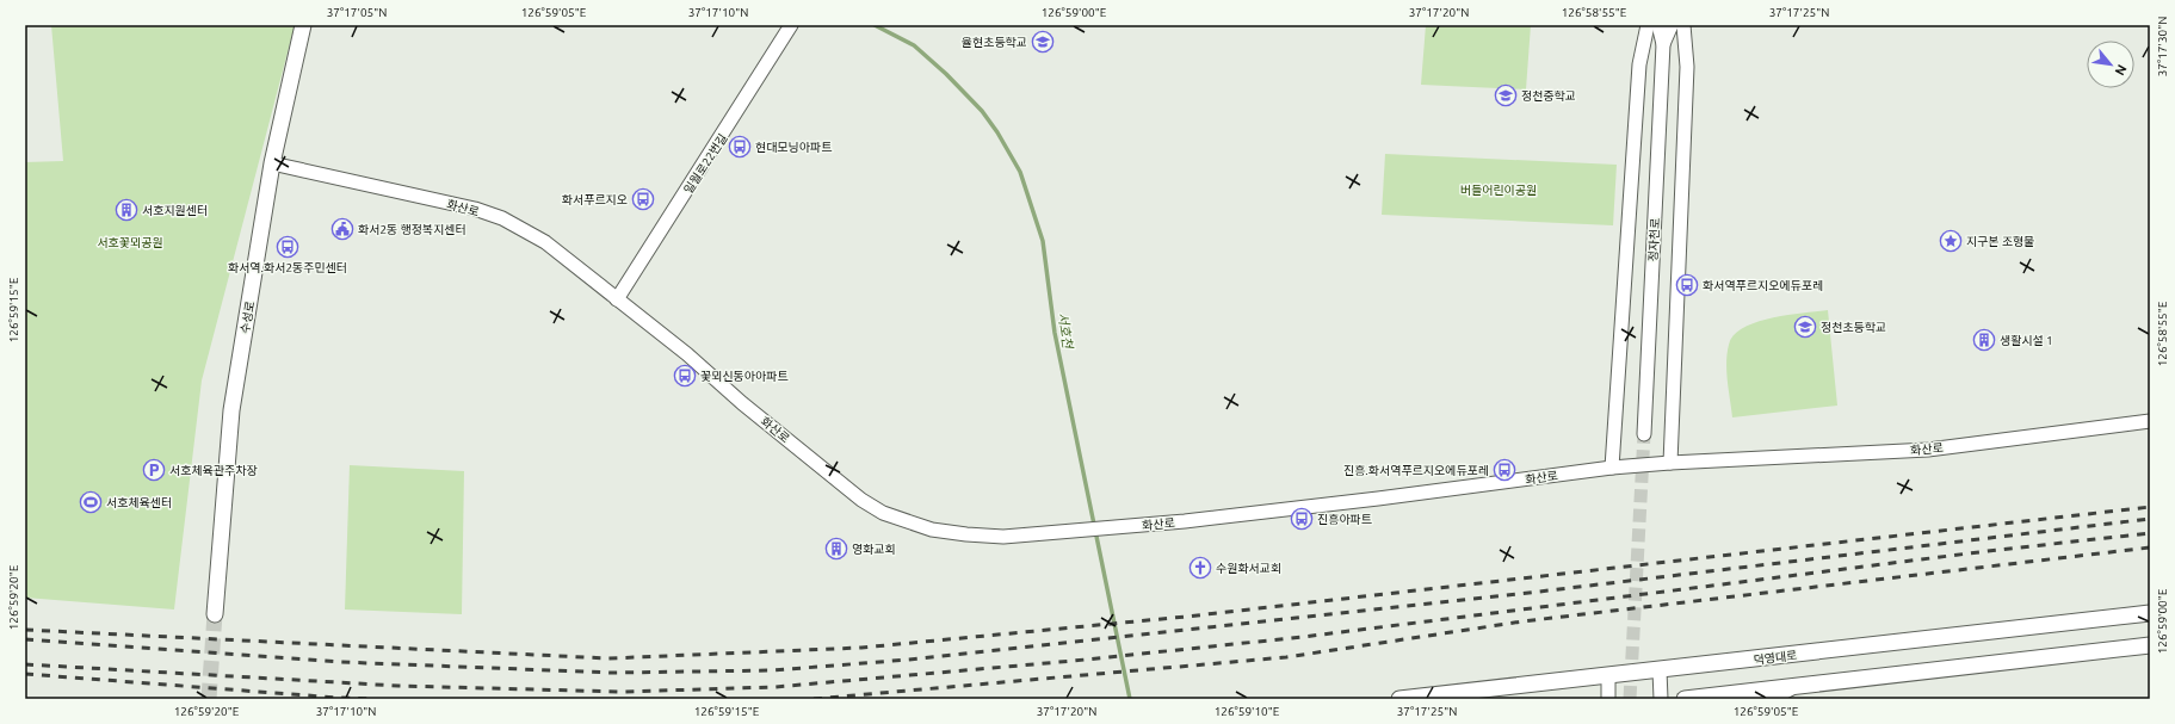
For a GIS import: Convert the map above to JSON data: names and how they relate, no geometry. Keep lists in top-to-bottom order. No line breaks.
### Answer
{"streets":{"main road":["수성로","덕영대로"],"street":["일월로22번길","화산로","정자천로"]},"crossings":[["일월로22번길","화산로"],["화산로","수성로"]],"water":["서호천"],"parks":["버들어린이공원","서호꽃뫼공원"],"places":{"school or university":["율현초등학교","정천중학교","정천초등학교"],"bus stop":["현대모닝아파트","화서푸르지오","화서역.화서2동주민센터","화서역푸르지오에듀포레","꽃뫼신동아아파트","진흥.화서역푸르지오에듀포레","진흥아파트"],"building":["서호지원센터","생활시설 1","영화교회"],"public building":["화서2동 행정복지센터"],"place":["지구본 조형물"],"parking":["서호체육관주차장"],"sports":["서호체육센터"],"church":["수원화서교회"]},"north":"bottom right","coordinates":["37°17'05\"N","126°59'05\"E","37°17'10\"N","126°59'00\"E","37°17'20\"N","126°58'55\"E","37°17'25\"N","37°17'30\"N","126°59'15\"E","126°59'20\"E","126°59'10\"E"]}
